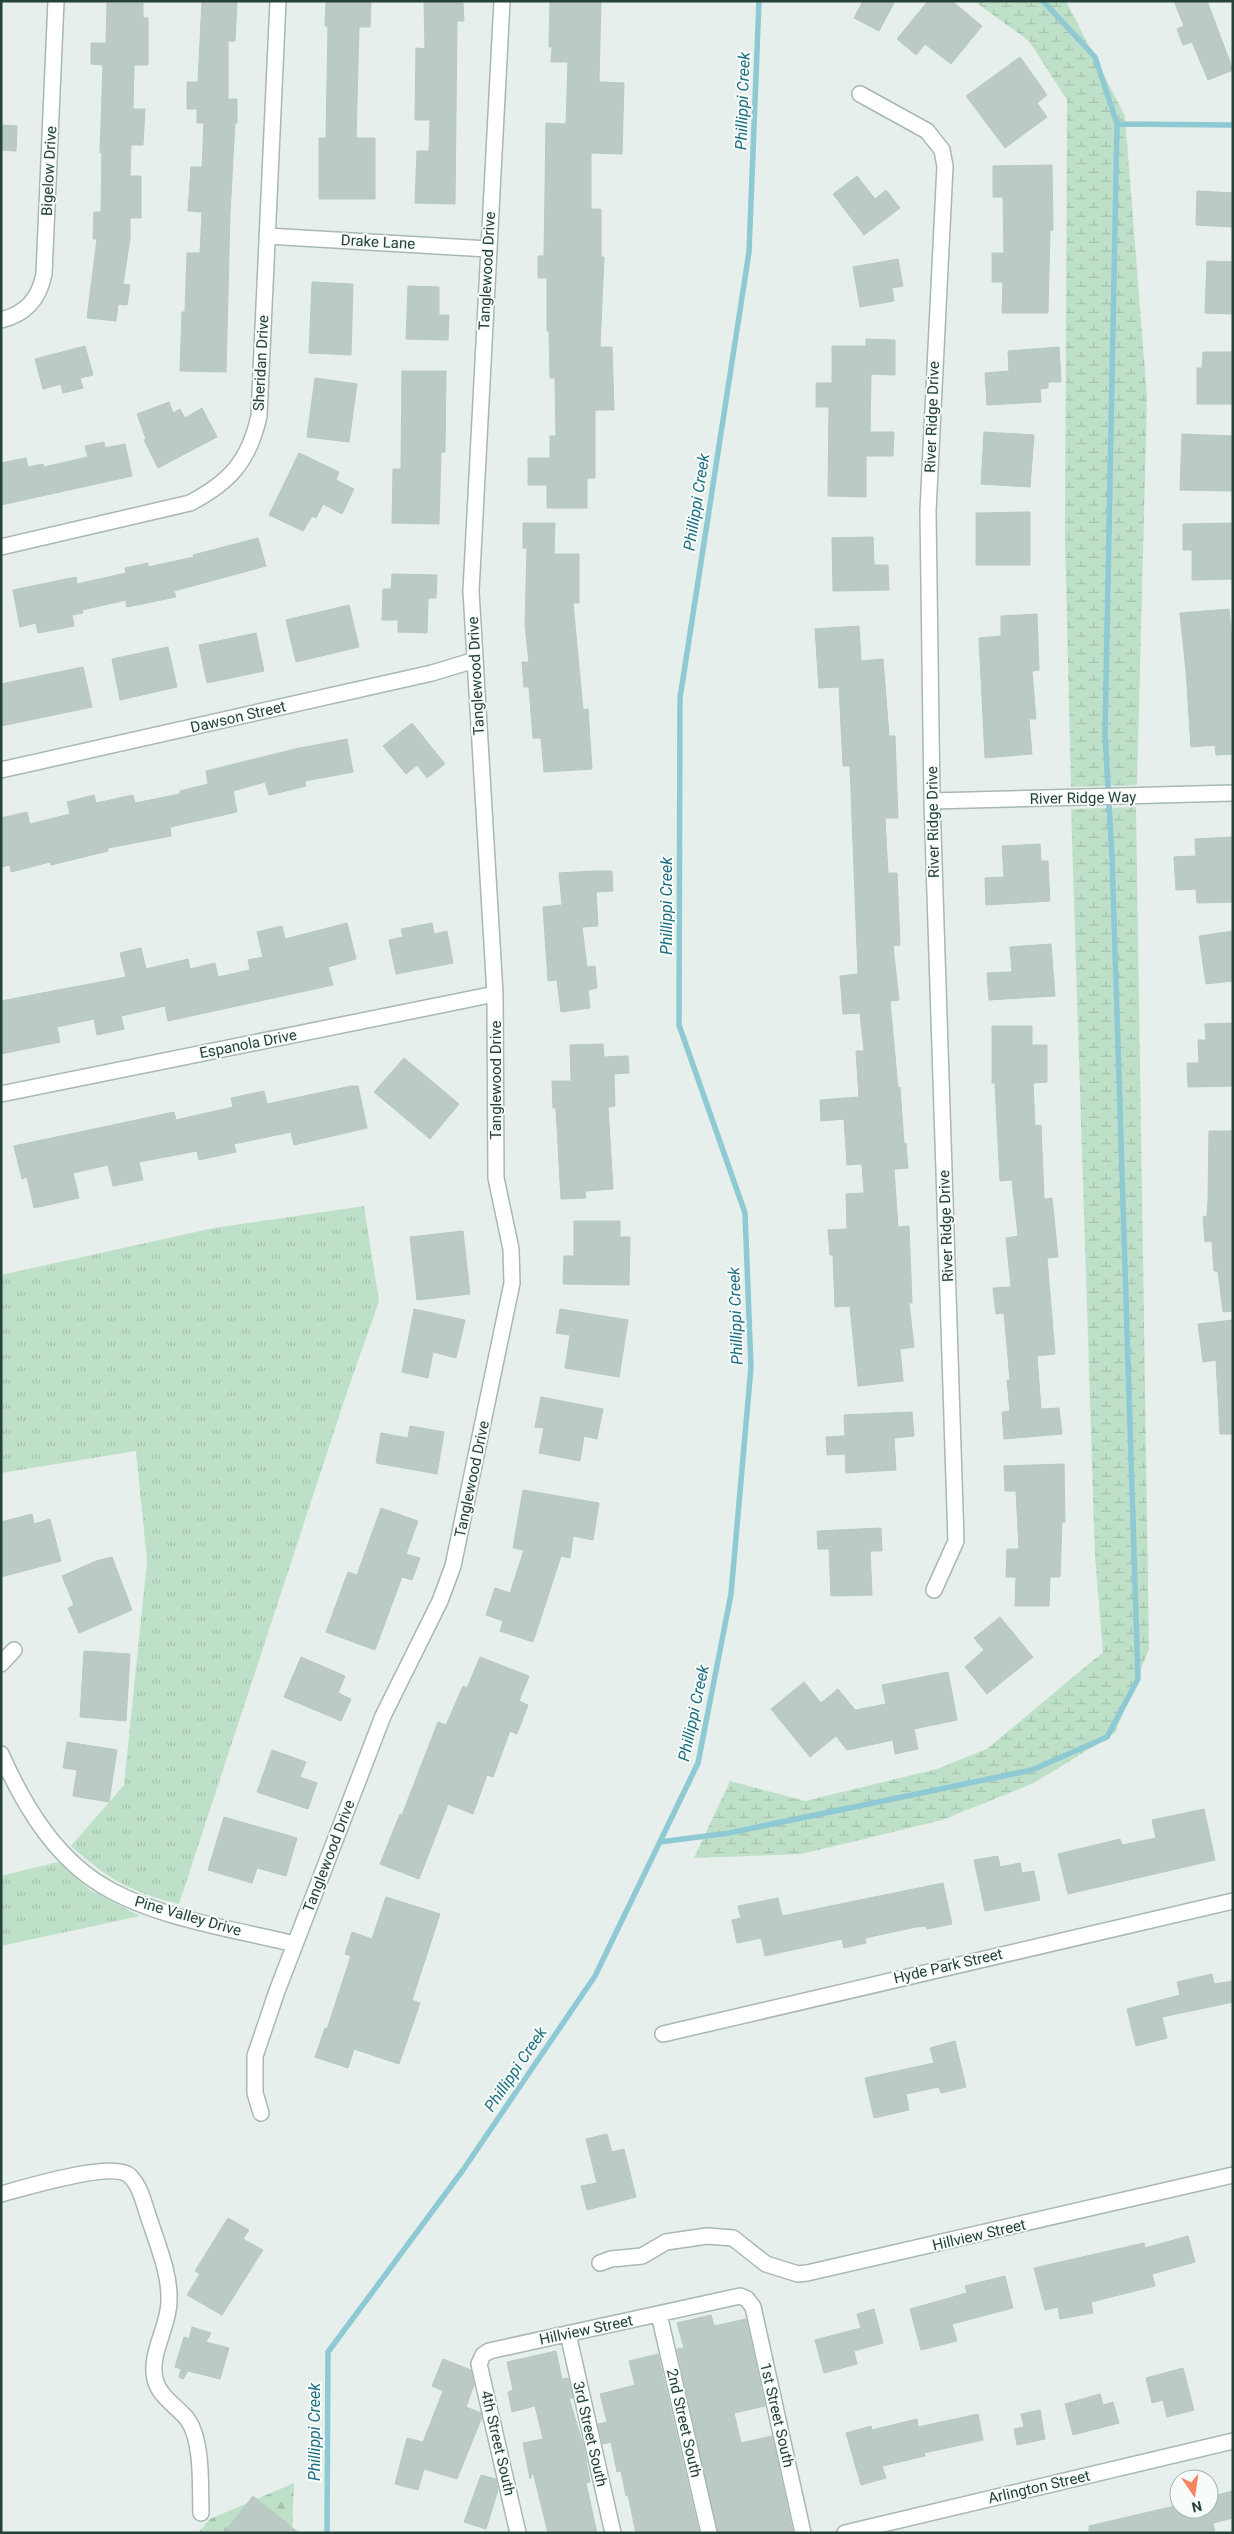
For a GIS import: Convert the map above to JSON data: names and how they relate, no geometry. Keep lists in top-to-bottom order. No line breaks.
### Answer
{"streets":{"street":["Bigelow Drive","Drake Lane","Tanglewood Drive","Sheridan Drive","River Ridge Drive","Dawson Street","River Ridge Way","Espanola Drive","Pine Valley Drive","Hyde Park Street","Hillview Street","1st Street South","2nd Street South","3rd Street South","4th Street South","Arlington Street"]},"crossings":[["Drake Lane","Tanglewood Drive"],["Drake Lane","Sheridan Drive"],["Tanglewood Drive","Dawson Street"],["Tanglewood Drive","Espanola Drive"],["Tanglewood Drive","Pine Valley Drive"],["River Ridge Drive","River Ridge Way"],["Hillview Street","1st Street South"],["Hillview Street","2nd Street South"],["Hillview Street","3rd Street South"],["Hillview Street","4th Street South"]],"water":["Phillippi Creek"],"north":"bottom"}
